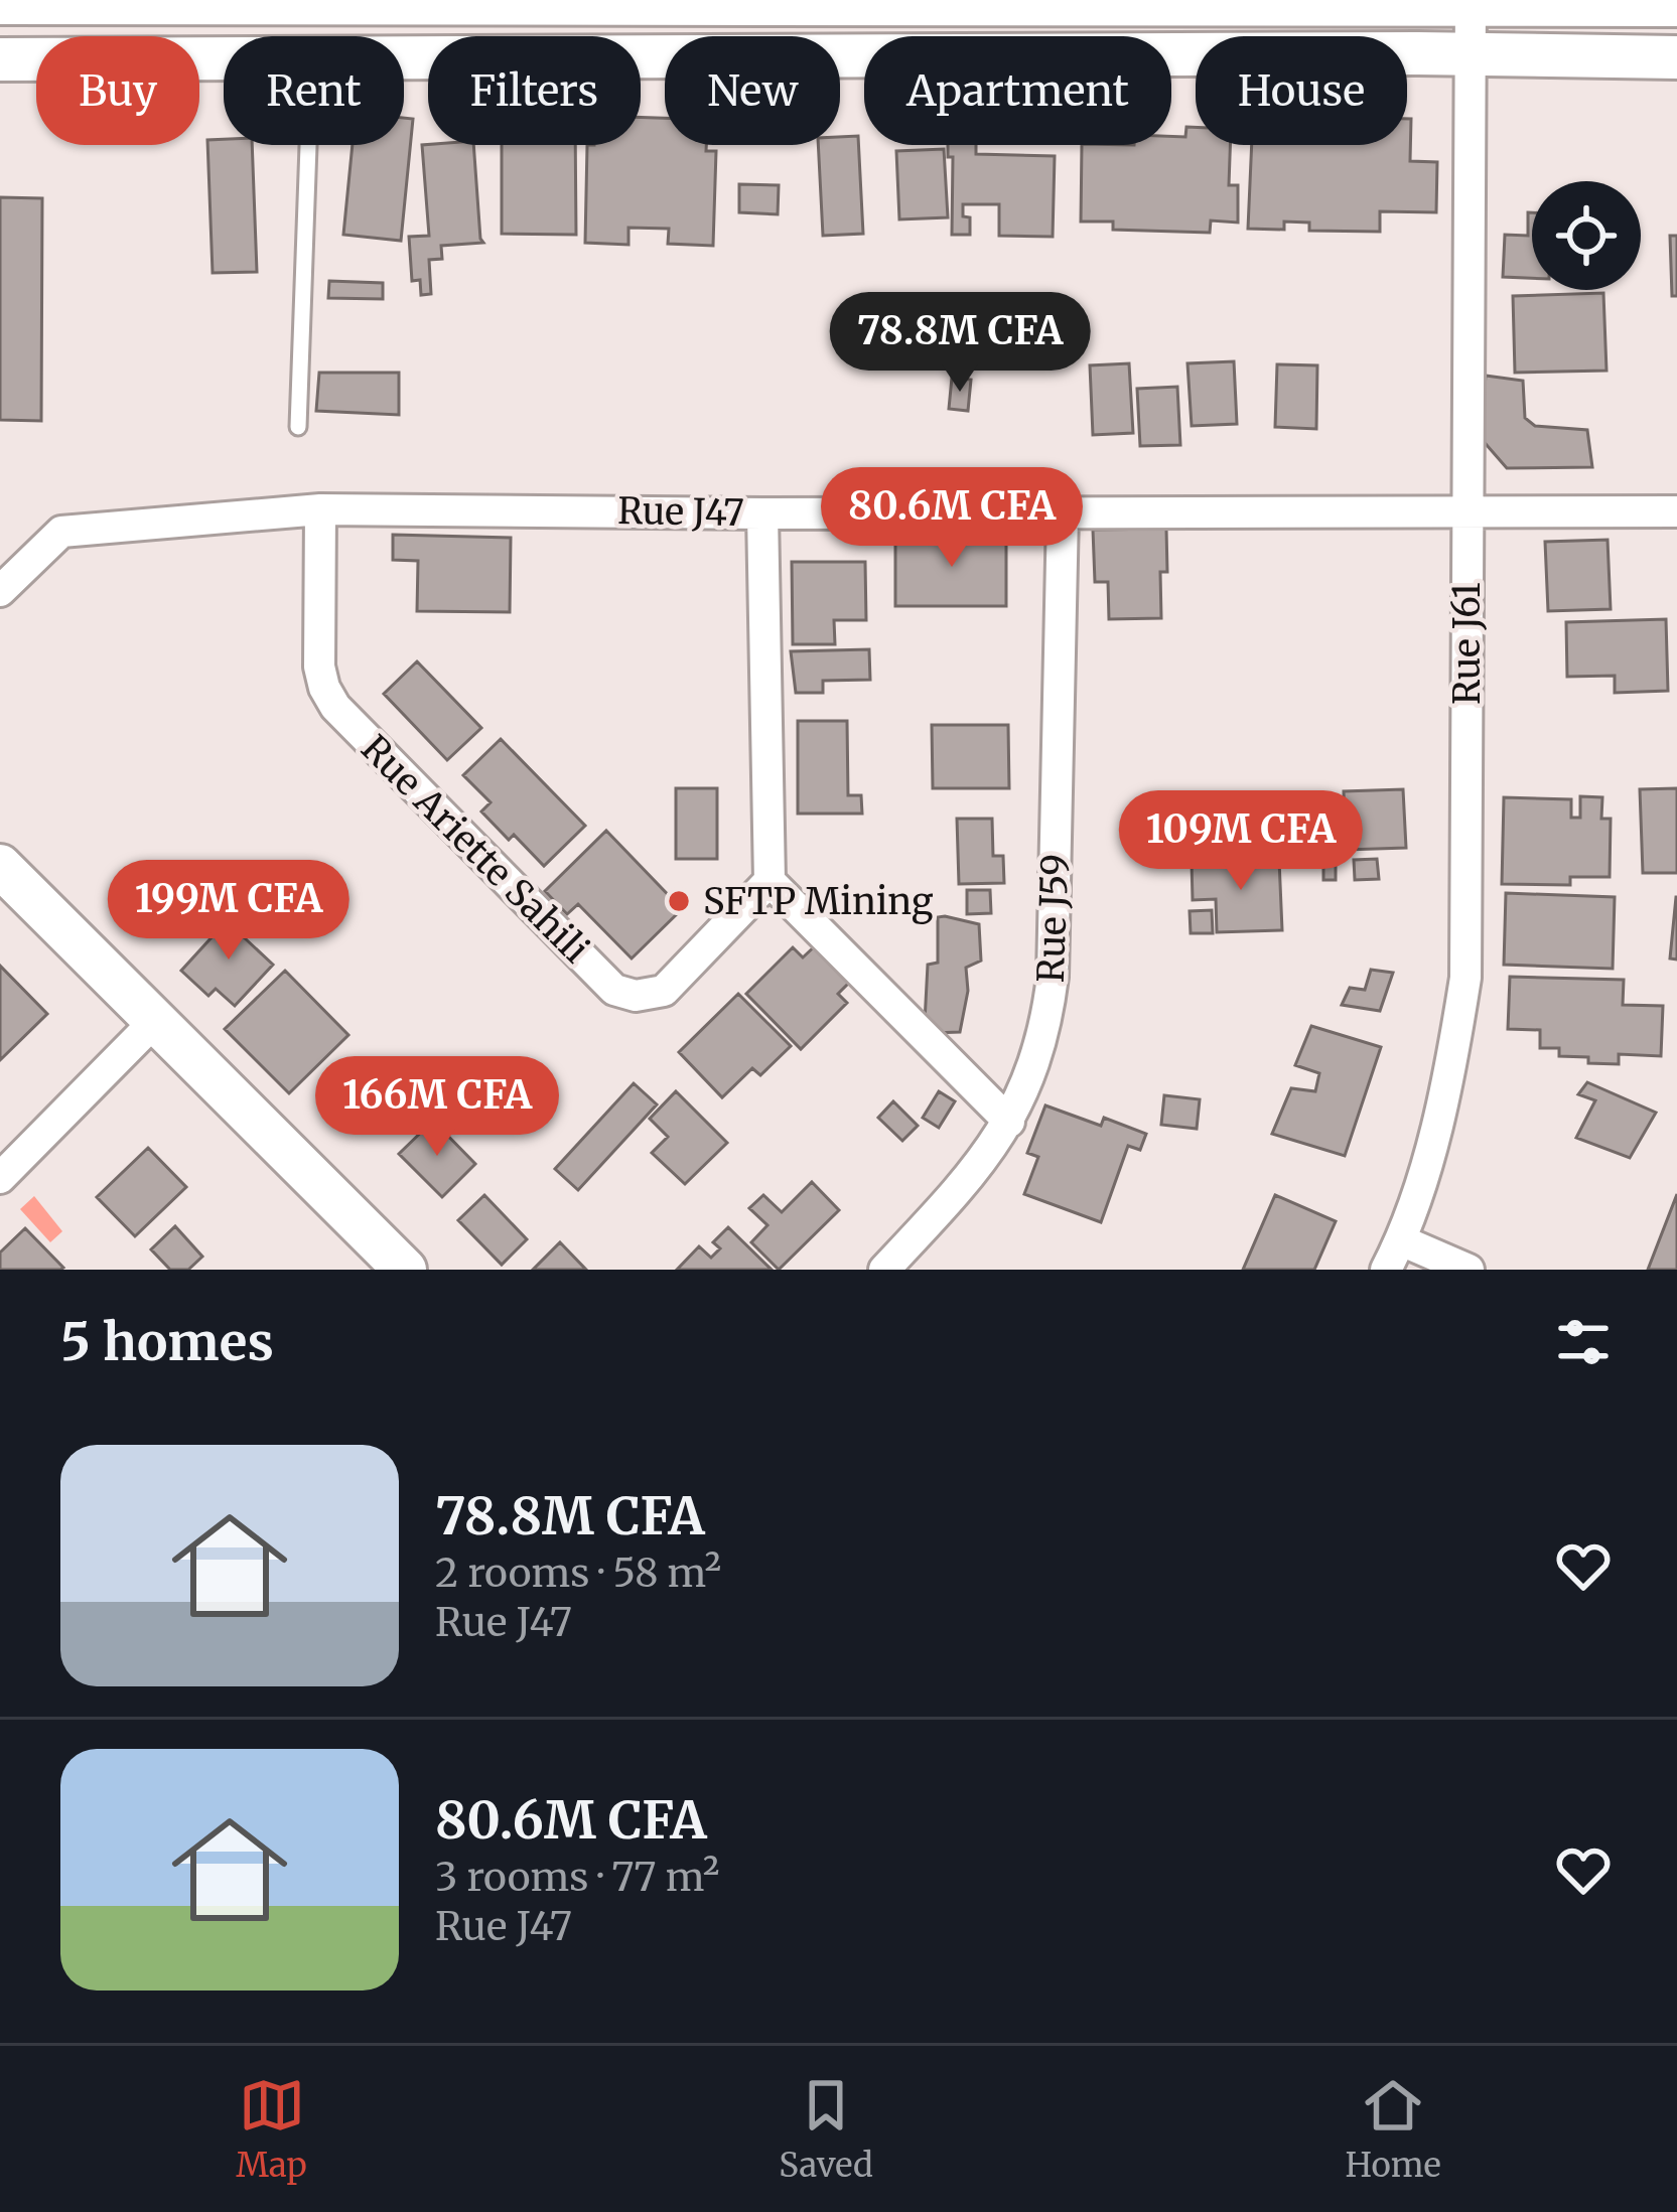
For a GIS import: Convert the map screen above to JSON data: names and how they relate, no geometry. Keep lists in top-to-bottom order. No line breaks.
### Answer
{"streets":{"street":["Rue J47","Rue J61","Rue Ariette Sahili","Rue J59"]},"crossings":[["Rue J47","Rue J61"],["Rue J47","Rue Ariette Sahili"],["Rue J47","Rue J59"]],"places":["SFTP Mining"],"page":{"chip":["Buy","Rent","Filters","New","Apartment","House"],"price":["78.8M CFA","80.6M CFA","109M CFA","199M CFA","166M CFA"],"heading":"5 homes","list":[{"name":"78.8M CFA","note":"2 rooms · 58 m² · Rue J47"},{"name":"80.6M CFA","note":"3 rooms · 77 m² · Rue J47"}],"tabs":["Map","Saved","Home"]}}
